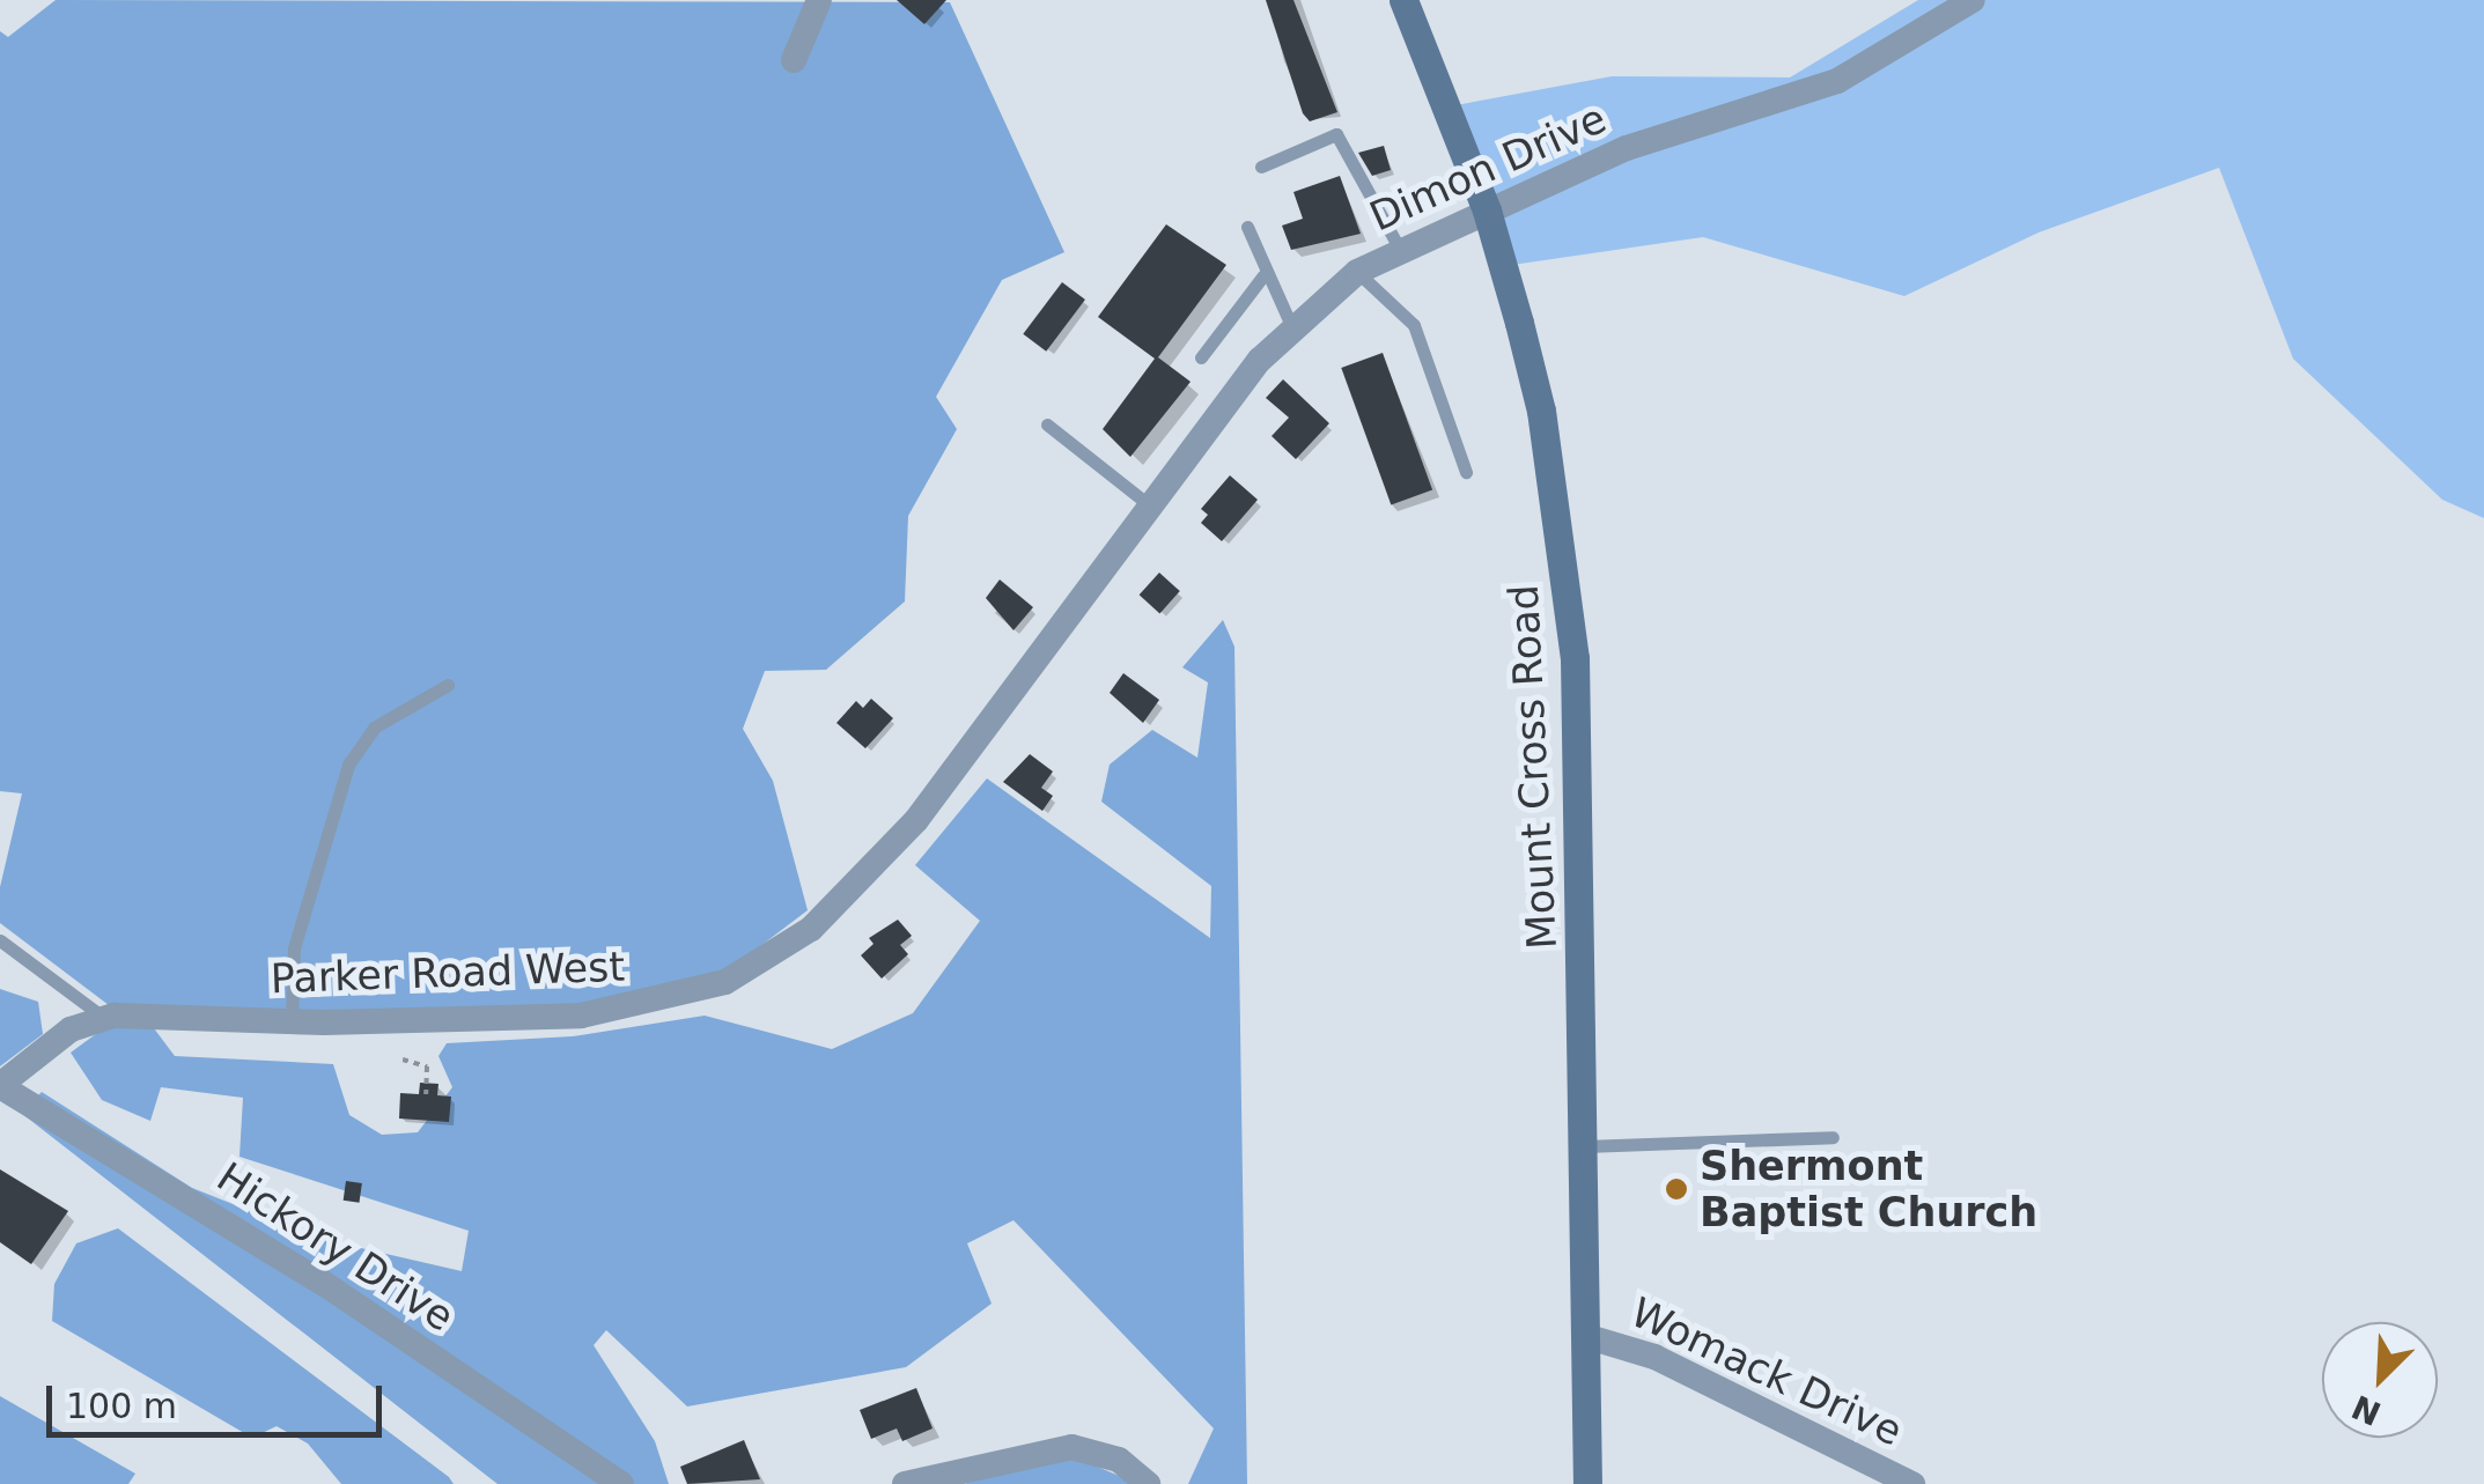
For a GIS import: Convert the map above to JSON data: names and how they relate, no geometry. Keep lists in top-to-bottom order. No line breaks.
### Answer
{"streets":{"main road":["Mount Cross Road"],"street":["Dimon Drive","Parker Road West","Hickory Drive","Womack Drive"]},"crossings":[["Dimon Drive","Mount Cross Road"],["Dimon Drive","Parker Road West"],["Mount Cross Road","Womack Drive"],["Parker Road West","Hickory Drive"]],"places":["Shermont Baptist Church"],"scale_bar":"100 m","north":"bottom left"}
